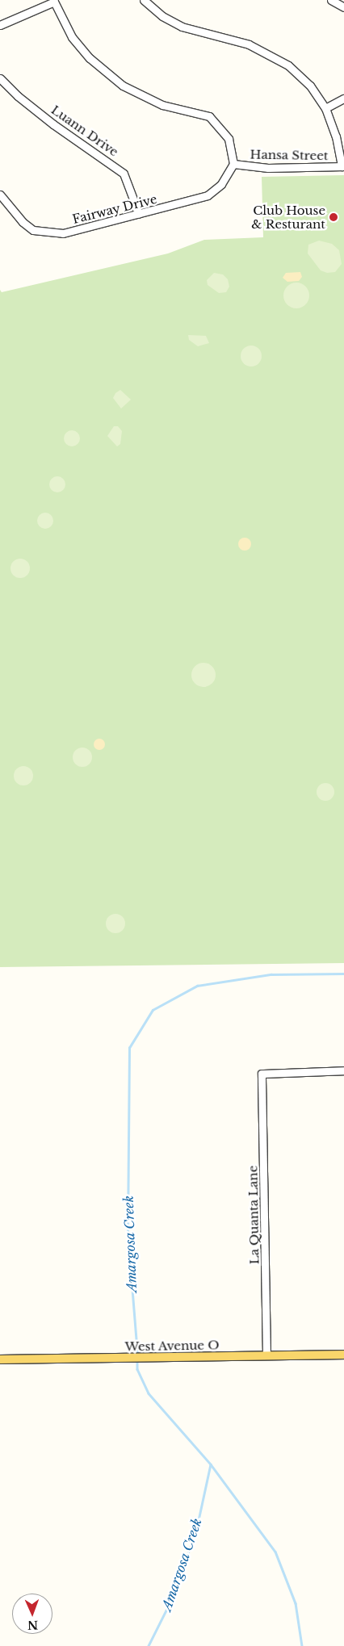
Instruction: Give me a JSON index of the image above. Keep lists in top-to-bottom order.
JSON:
{
  "streets": {
    "main road": ["West Avenue O"],
    "street": [
      "Luann Drive",
      "Hansa Street",
      "Fairway Drive",
      "La Quanta Lane"
    ]
  },
  "crossings": [
    ["Luann Drive", "Fairway Drive"],
    ["Hansa Street", "Fairway Drive"],
    ["La Quanta Lane", "West Avenue O"]
  ],
  "water": ["Amargosa Creek"],
  "places": ["Club House & Resturant"],
  "north": "bottom"
}
